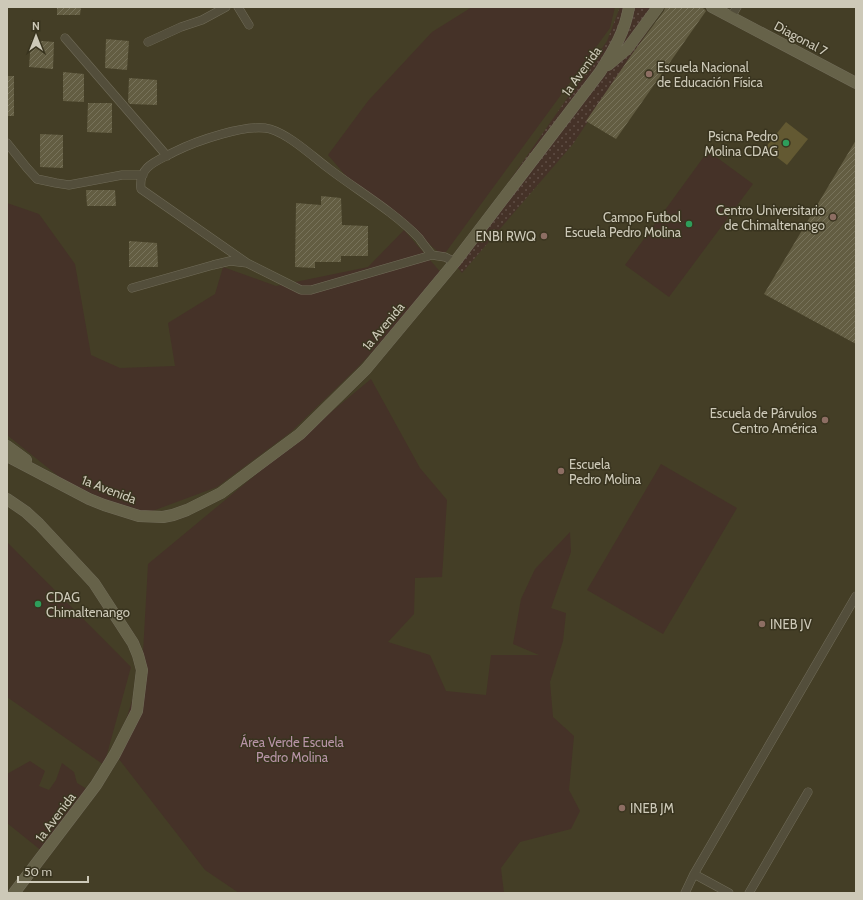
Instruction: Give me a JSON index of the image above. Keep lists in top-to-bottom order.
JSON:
{
  "streets": {
    "main road": ["Diagonal 7", "1a Avenida"]
  },
  "parks": ["Área Verde Escuela Pedro Molina"],
  "places": [
    "Escuela Nacional de Educación Física",
    "Psicna Pedro Molina CDAG",
    "Centro Universitario de Chimaltenango",
    "Campo Futbol Escuela Pedro Molina",
    "ENBI RWQ",
    "Escuela de Párvulos Centro América",
    "Escuela Pedro Molina",
    "CDAG Chimaltenango",
    "INEB JV",
    "INEB JM"
  ],
  "scale_bar": "50 m",
  "north": "top"
}
